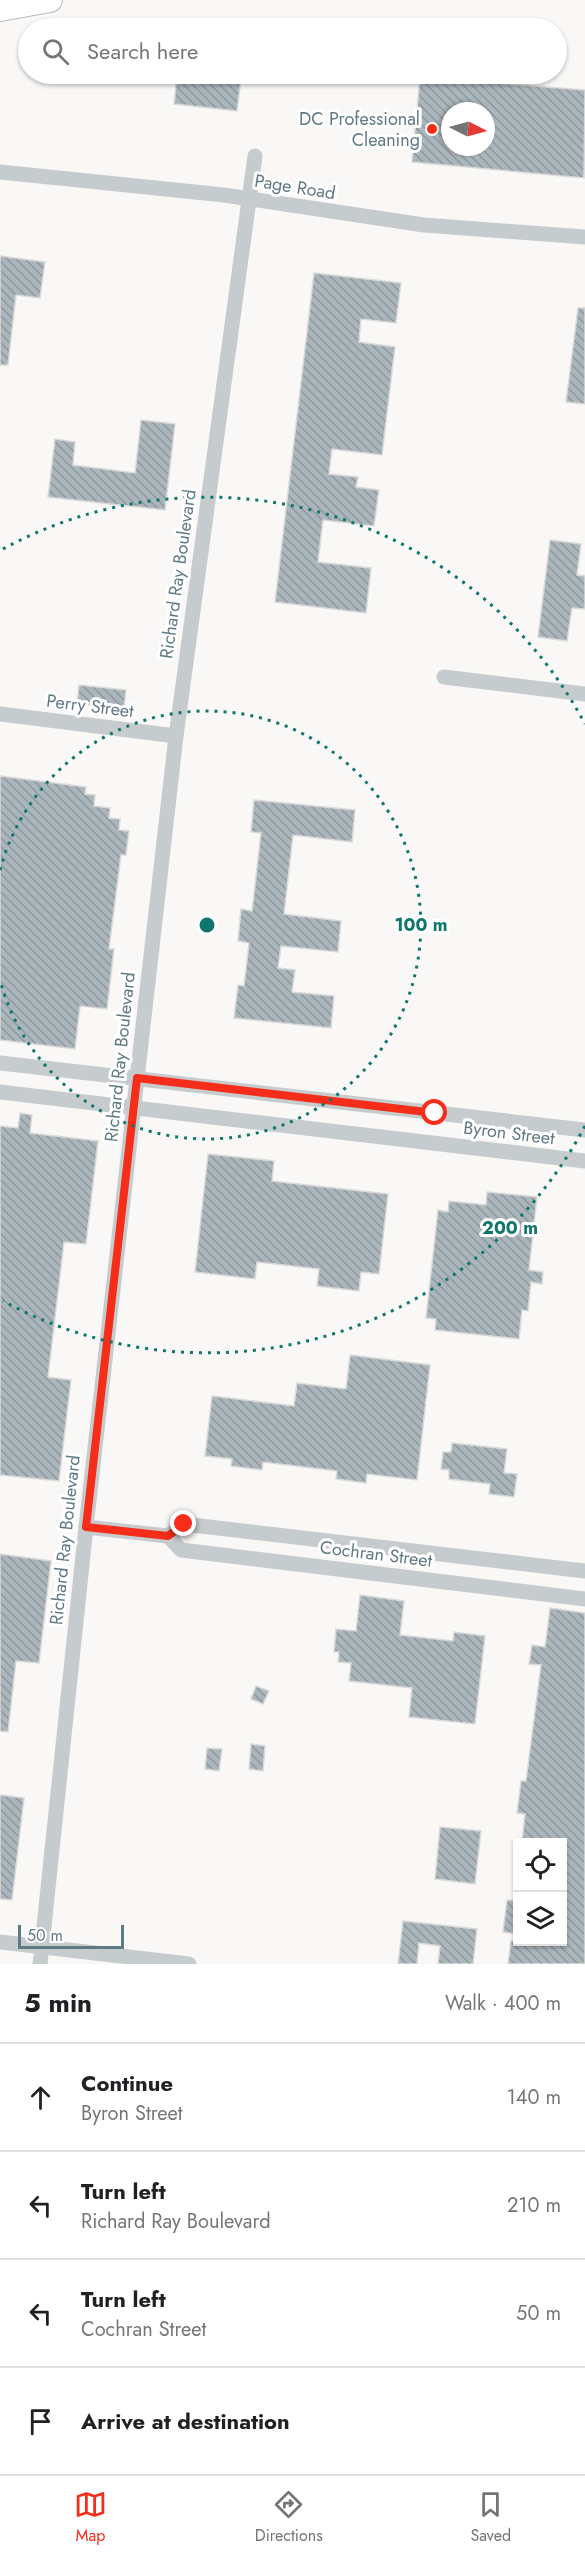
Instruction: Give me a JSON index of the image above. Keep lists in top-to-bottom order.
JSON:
{
  "streets": {
    "street": [
      "Page Road",
      "Richard Ray Boulevard",
      "Perry Street",
      "Byron Street",
      "Cochran Street"
    ]
  },
  "crossings": [
    ["Page Road", "Richard Ray Boulevard"],
    ["Richard Ray Boulevard", "Perry Street"],
    ["Richard Ray Boulevard", "Byron Street"],
    ["Richard Ray Boulevard", "Cochran Street"]
  ],
  "places": ["DC Professional Cleaning"],
  "scale_bar": "50 m",
  "north": "right",
  "page": {
    "search": "Search here",
    "scale": "50 m",
    "heading": ["5 min", "Walk · 400 m"],
    "list": [
      ["Continue", "Byron Street", "140 m"],
      ["Turn left", "Richard Ray Boulevard", "210 m"],
      ["Turn left", "Cochran Street", "50 m"],
      "Arrive at destination"
    ],
    "nav": ["Map", "Directions", "Saved"]
  },
  "rings": ["100 m", "200 m"]
}
